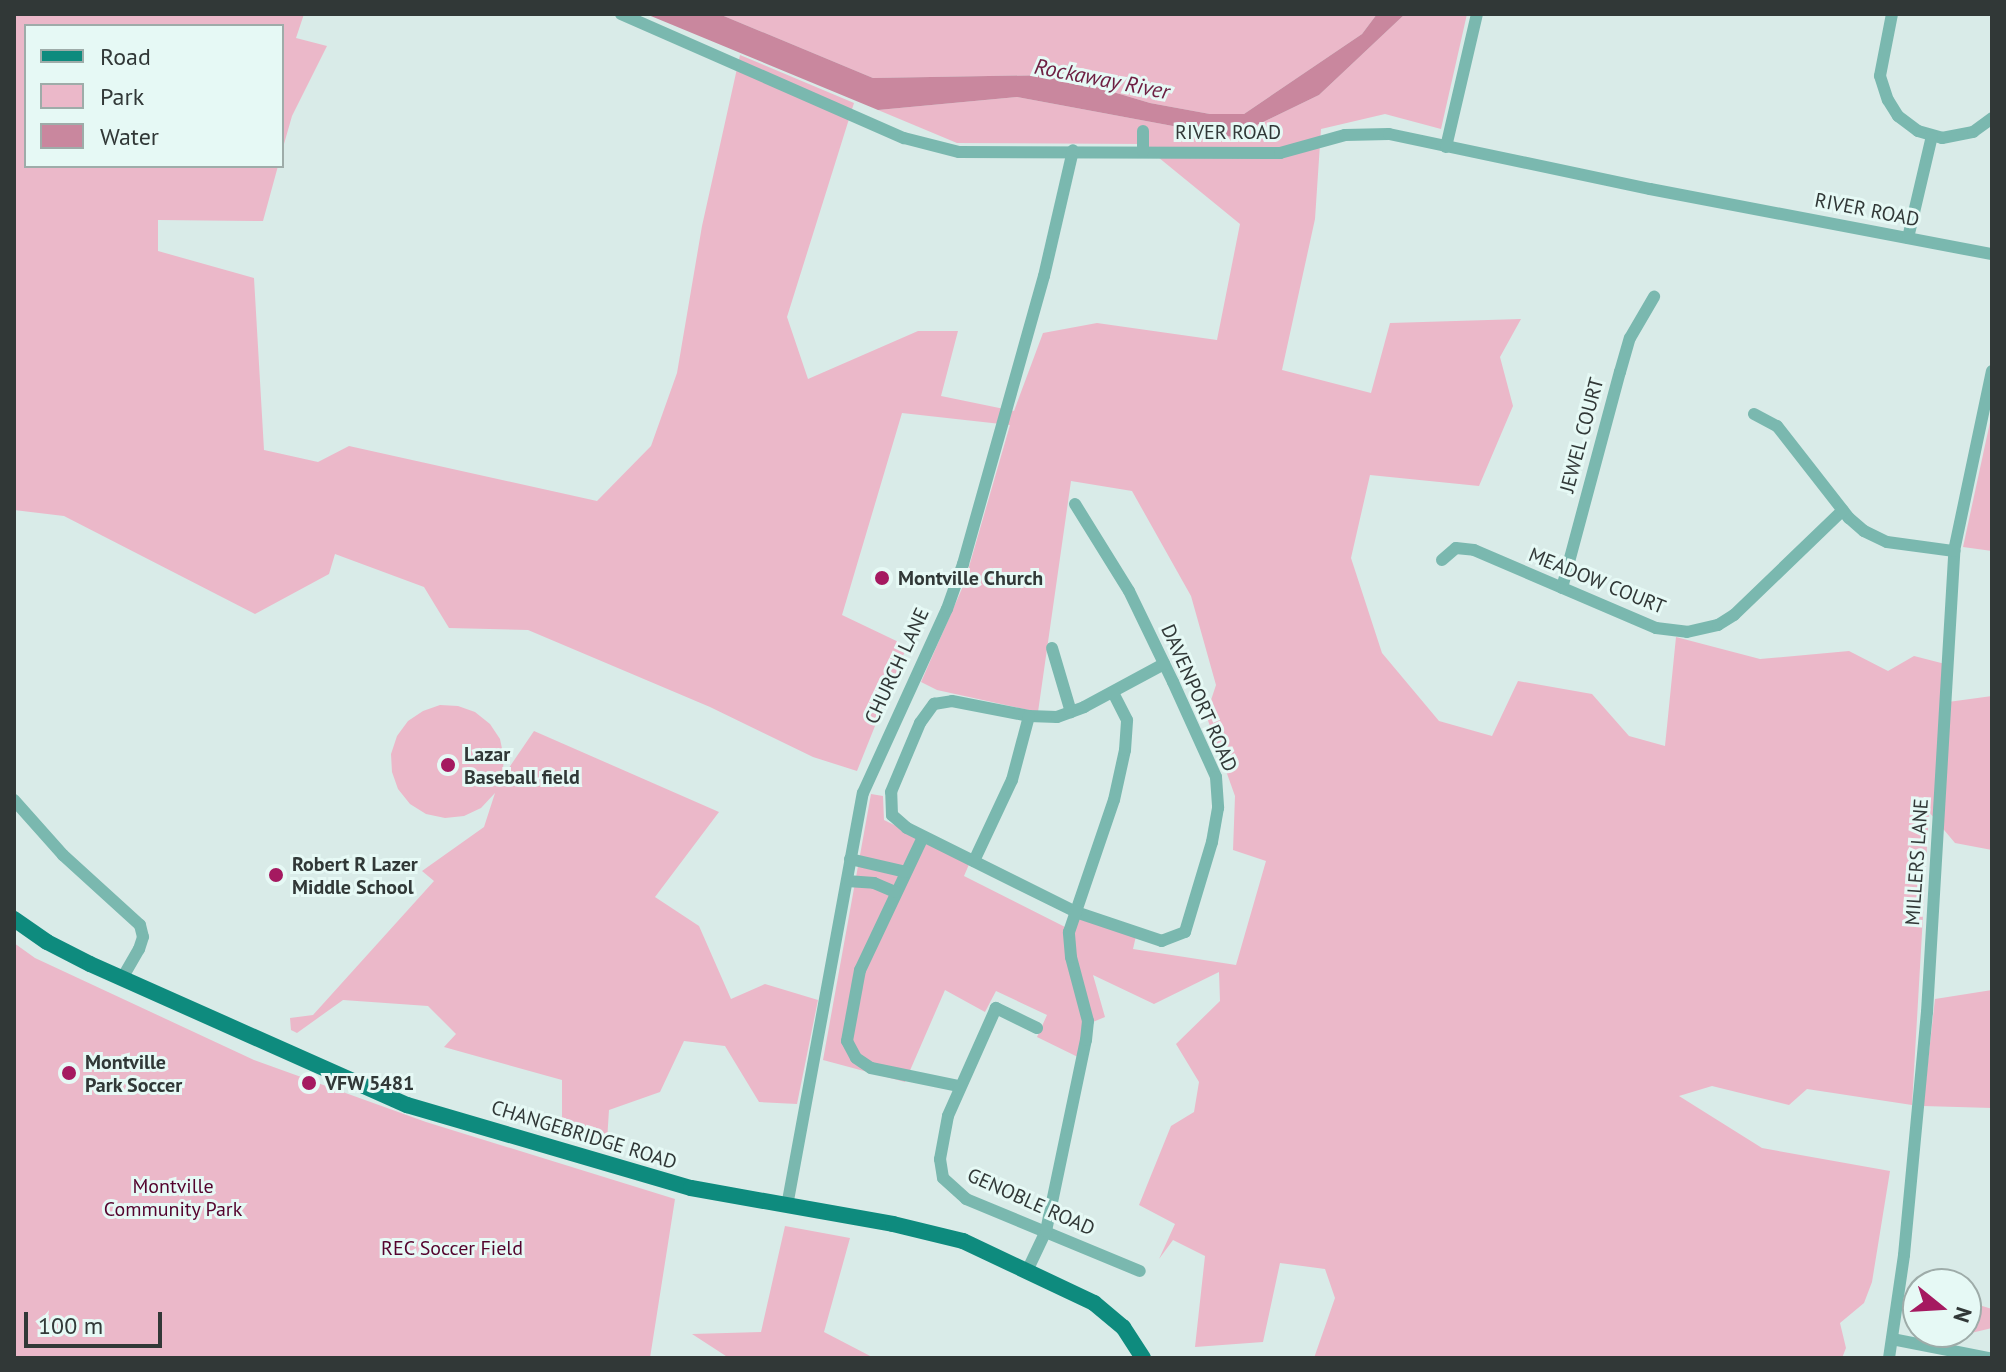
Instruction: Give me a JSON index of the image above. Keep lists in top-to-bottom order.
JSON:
{
  "streets": {
    "main road": ["CHANGEBRIDGE ROAD"],
    "street": [
      "RIVER ROAD",
      "JEWEL COURT",
      "MEADOW COURT",
      "CHURCH LANE",
      "DAVENPORT ROAD",
      "MILLERS LANE",
      "GENOBLE ROAD"
    ]
  },
  "crossings": [
    ["RIVER ROAD", "CHURCH LANE"],
    ["JEWEL COURT", "MEADOW COURT"],
    ["CHURCH LANE", "CHANGEBRIDGE ROAD"]
  ],
  "water": ["Rockaway River"],
  "parks": ["Montville Community Park", "REC Soccer Field"],
  "places": [
    "Montville Church",
    "Lazar Baseball field",
    "Robert R Lazer Middle School",
    "Montville Park Soccer",
    "VFW 5481"
  ],
  "legend": ["Road", "Park", "Water"],
  "scale_bar": "100 m",
  "north": "right"
}
